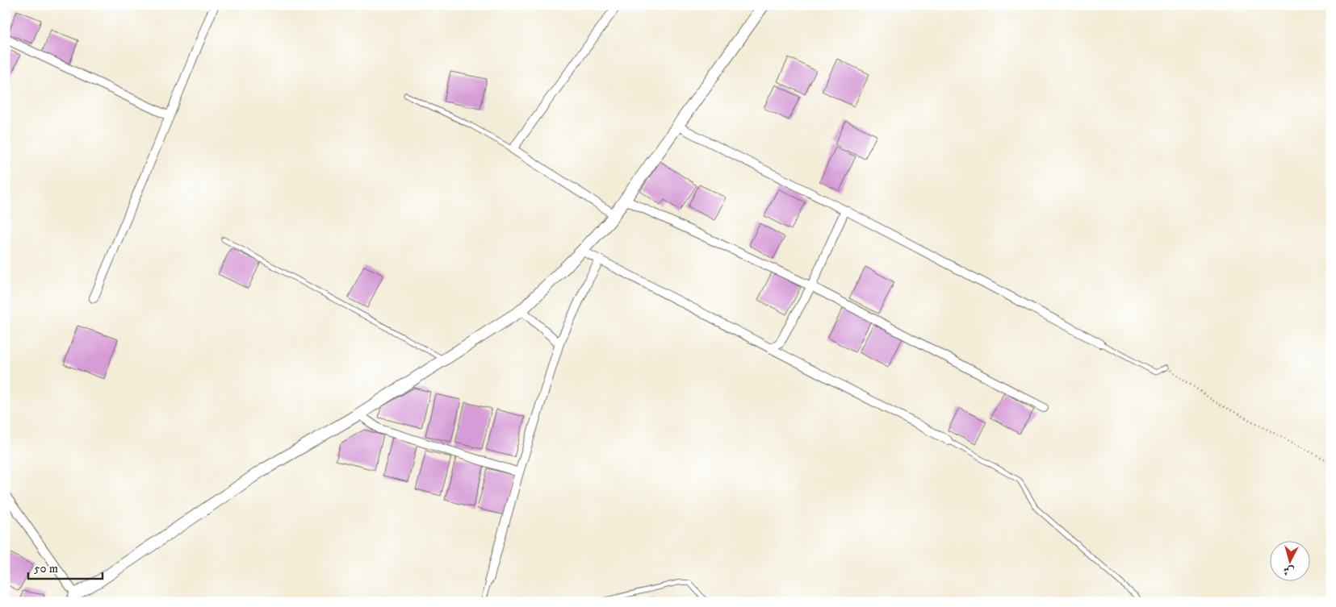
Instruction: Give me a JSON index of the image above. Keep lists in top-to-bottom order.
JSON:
{
  "scale_bar": "50 m",
  "north": "bottom"
}
